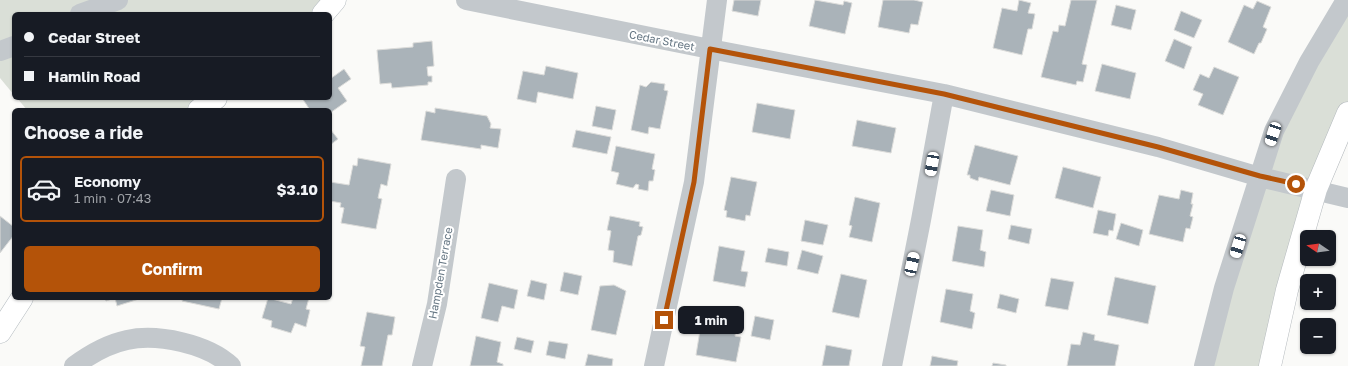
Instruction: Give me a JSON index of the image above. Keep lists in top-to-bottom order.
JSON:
{
  "streets": {
    "street": ["Cedar Street", "Hampden Terrace"]
  },
  "north": "left",
  "page": {
    "banner": ["Cedar Street", "Hamlin Road"],
    "heading": "Choose a ride",
    "list": [
      {
        "name": "Economy",
        "note": "1 min · 07:43",
        "value": "$3.10"
      }
    ],
    "map_buttons": ["+", "−"],
    "buttons": "Confirm",
    "bubble": "1 min"
  }
}
